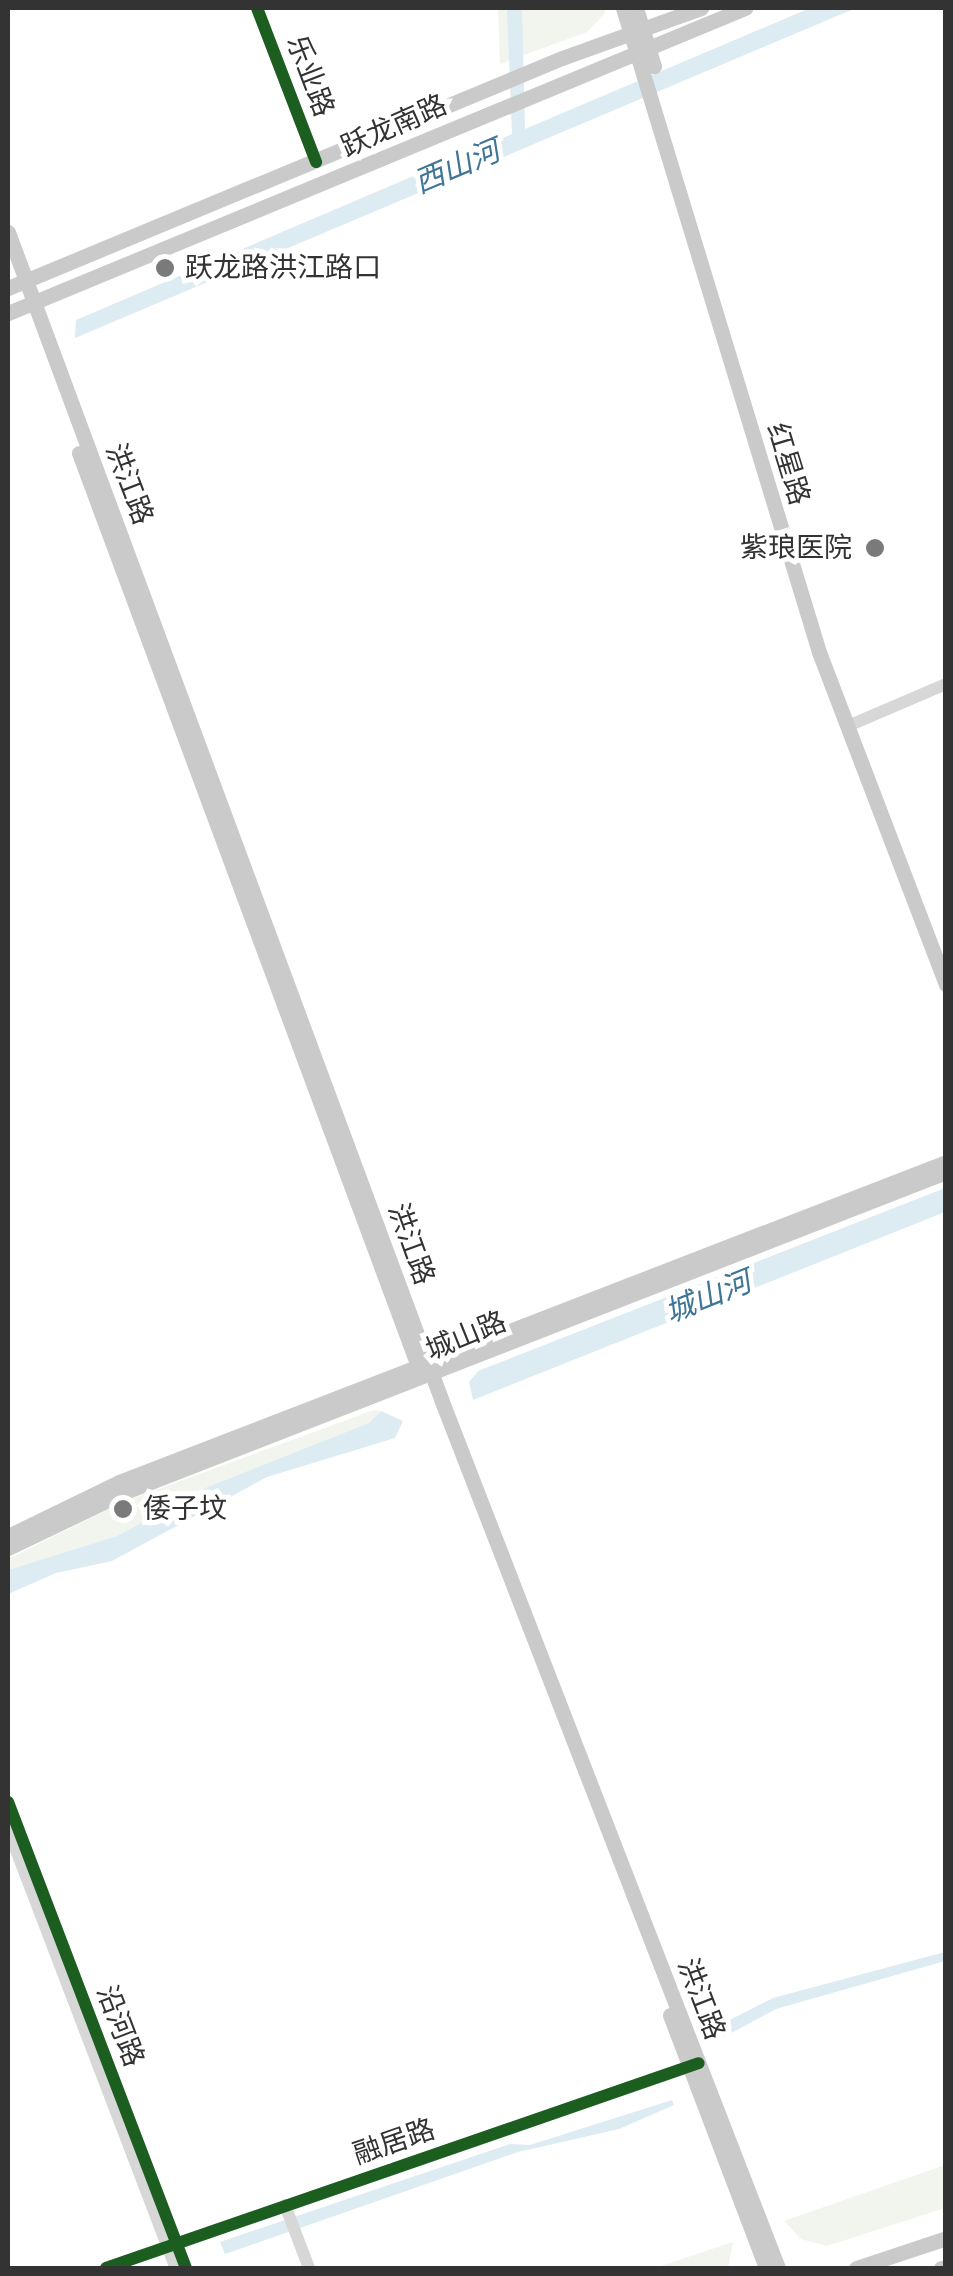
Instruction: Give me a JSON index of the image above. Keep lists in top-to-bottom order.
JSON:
{
  "streets": {
    "main road": [
      "跃龙南路",
      "红星路",
      "洪江路",
      "城山路"
    ],
    "street": ["乐业路", "沿河路", "融居路"]
  },
  "crossings": [
    ["乐业路", "跃龙南路"],
    ["跃龙南路", "红星路"],
    ["跃龙南路", "洪江路"],
    ["洪江路", "城山路"],
    ["洪江路", "融居路"],
    ["沿河路", "融居路"]
  ],
  "water": ["西山河", "城山河"],
  "places": ["跃龙路洪江路口", "紫琅医院", "倭子坟"]
}
